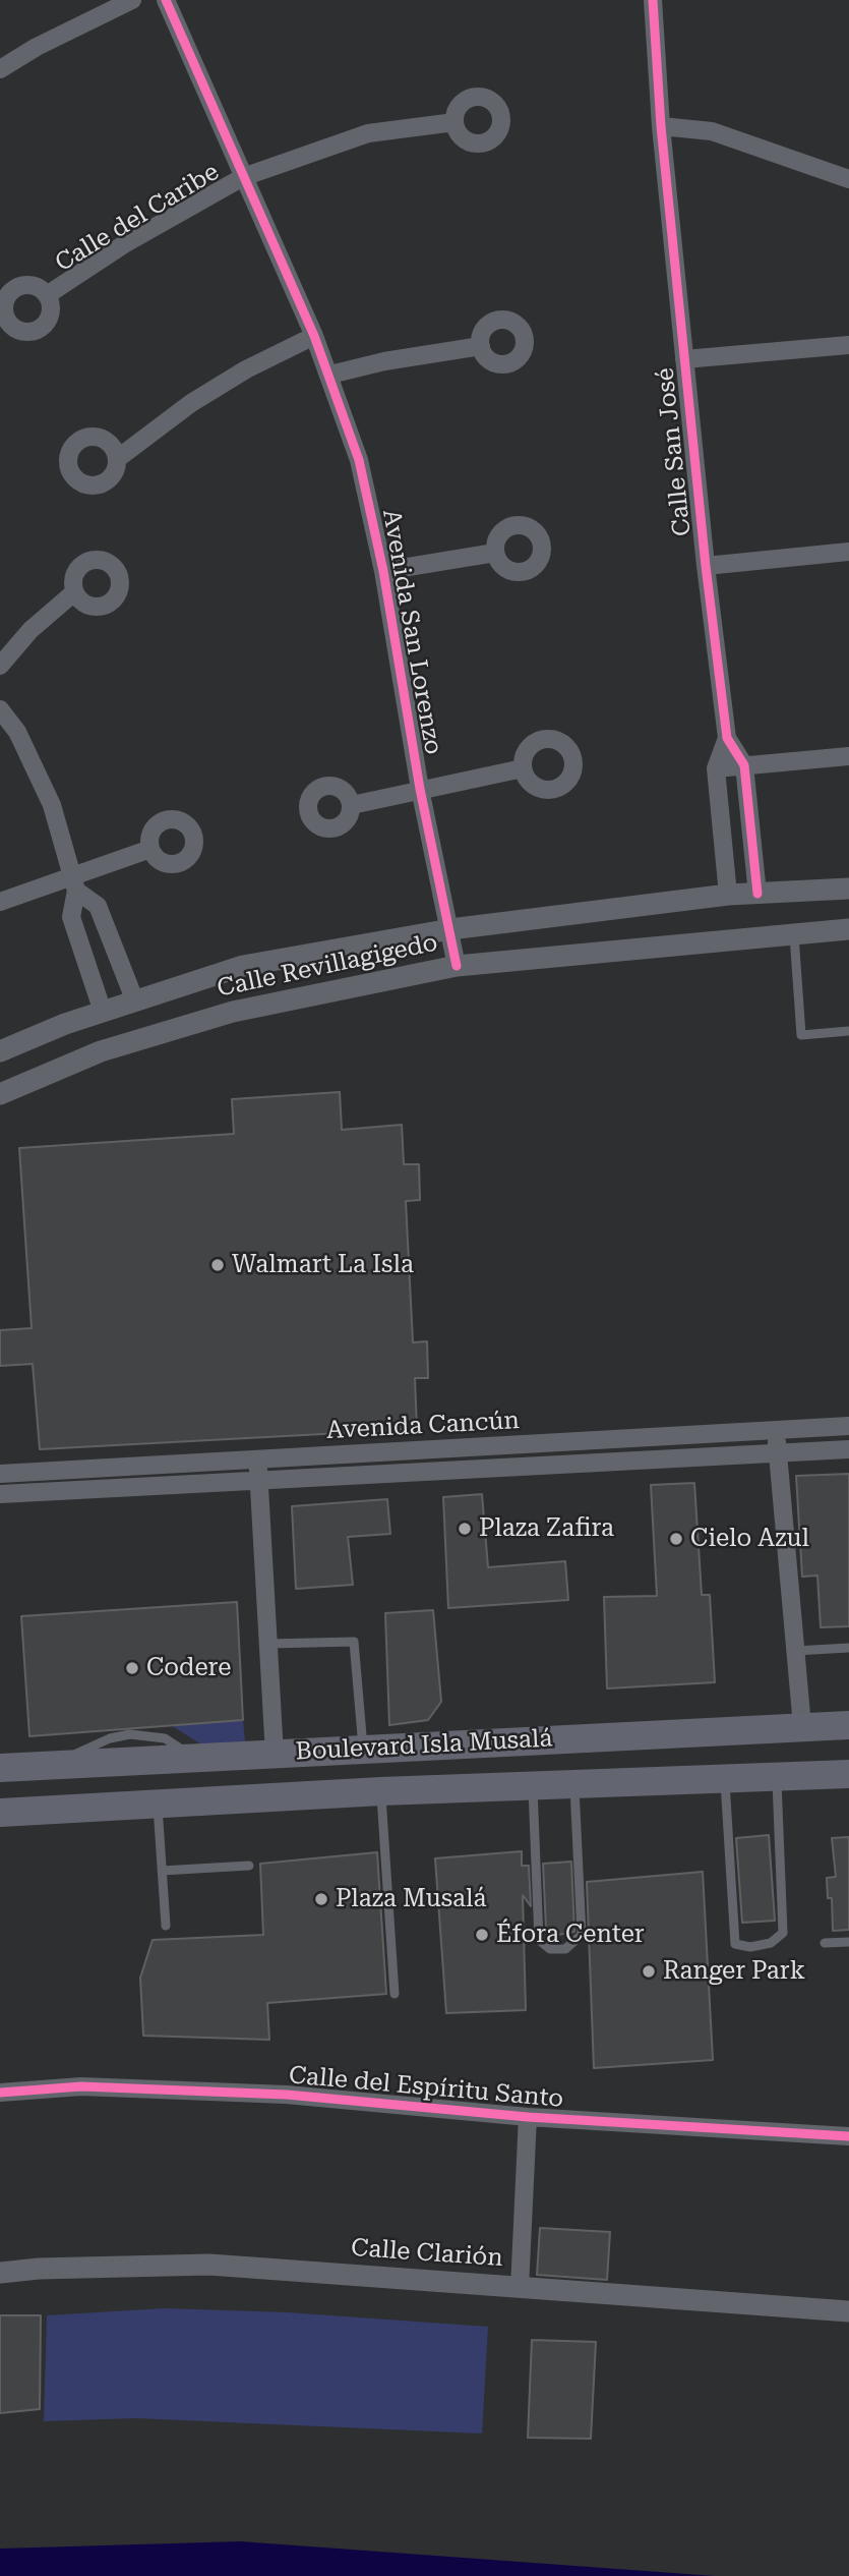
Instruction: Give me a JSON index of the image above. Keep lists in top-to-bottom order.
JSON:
{
  "streets": {
    "main road": ["Boulevard Isla Musalá"],
    "street": [
      "Calle del Caribe",
      "Calle San José",
      "Avenida San Lorenzo",
      "Calle Revillagigedo",
      "Avenida Cancún",
      "Calle del Espíritu Santo",
      "Calle Clarión"
    ]
  },
  "crossings": [
    ["Calle del Caribe", "Avenida San Lorenzo"],
    ["Calle San José", "Calle Revillagigedo"],
    ["Avenida San Lorenzo", "Calle Revillagigedo"]
  ],
  "places": [
    "Walmart La Isla",
    "Plaza Zafira",
    "Cielo Azul",
    "Codere",
    "Plaza Musalá",
    "Éfora Center",
    "Ranger Park"
  ]
}
